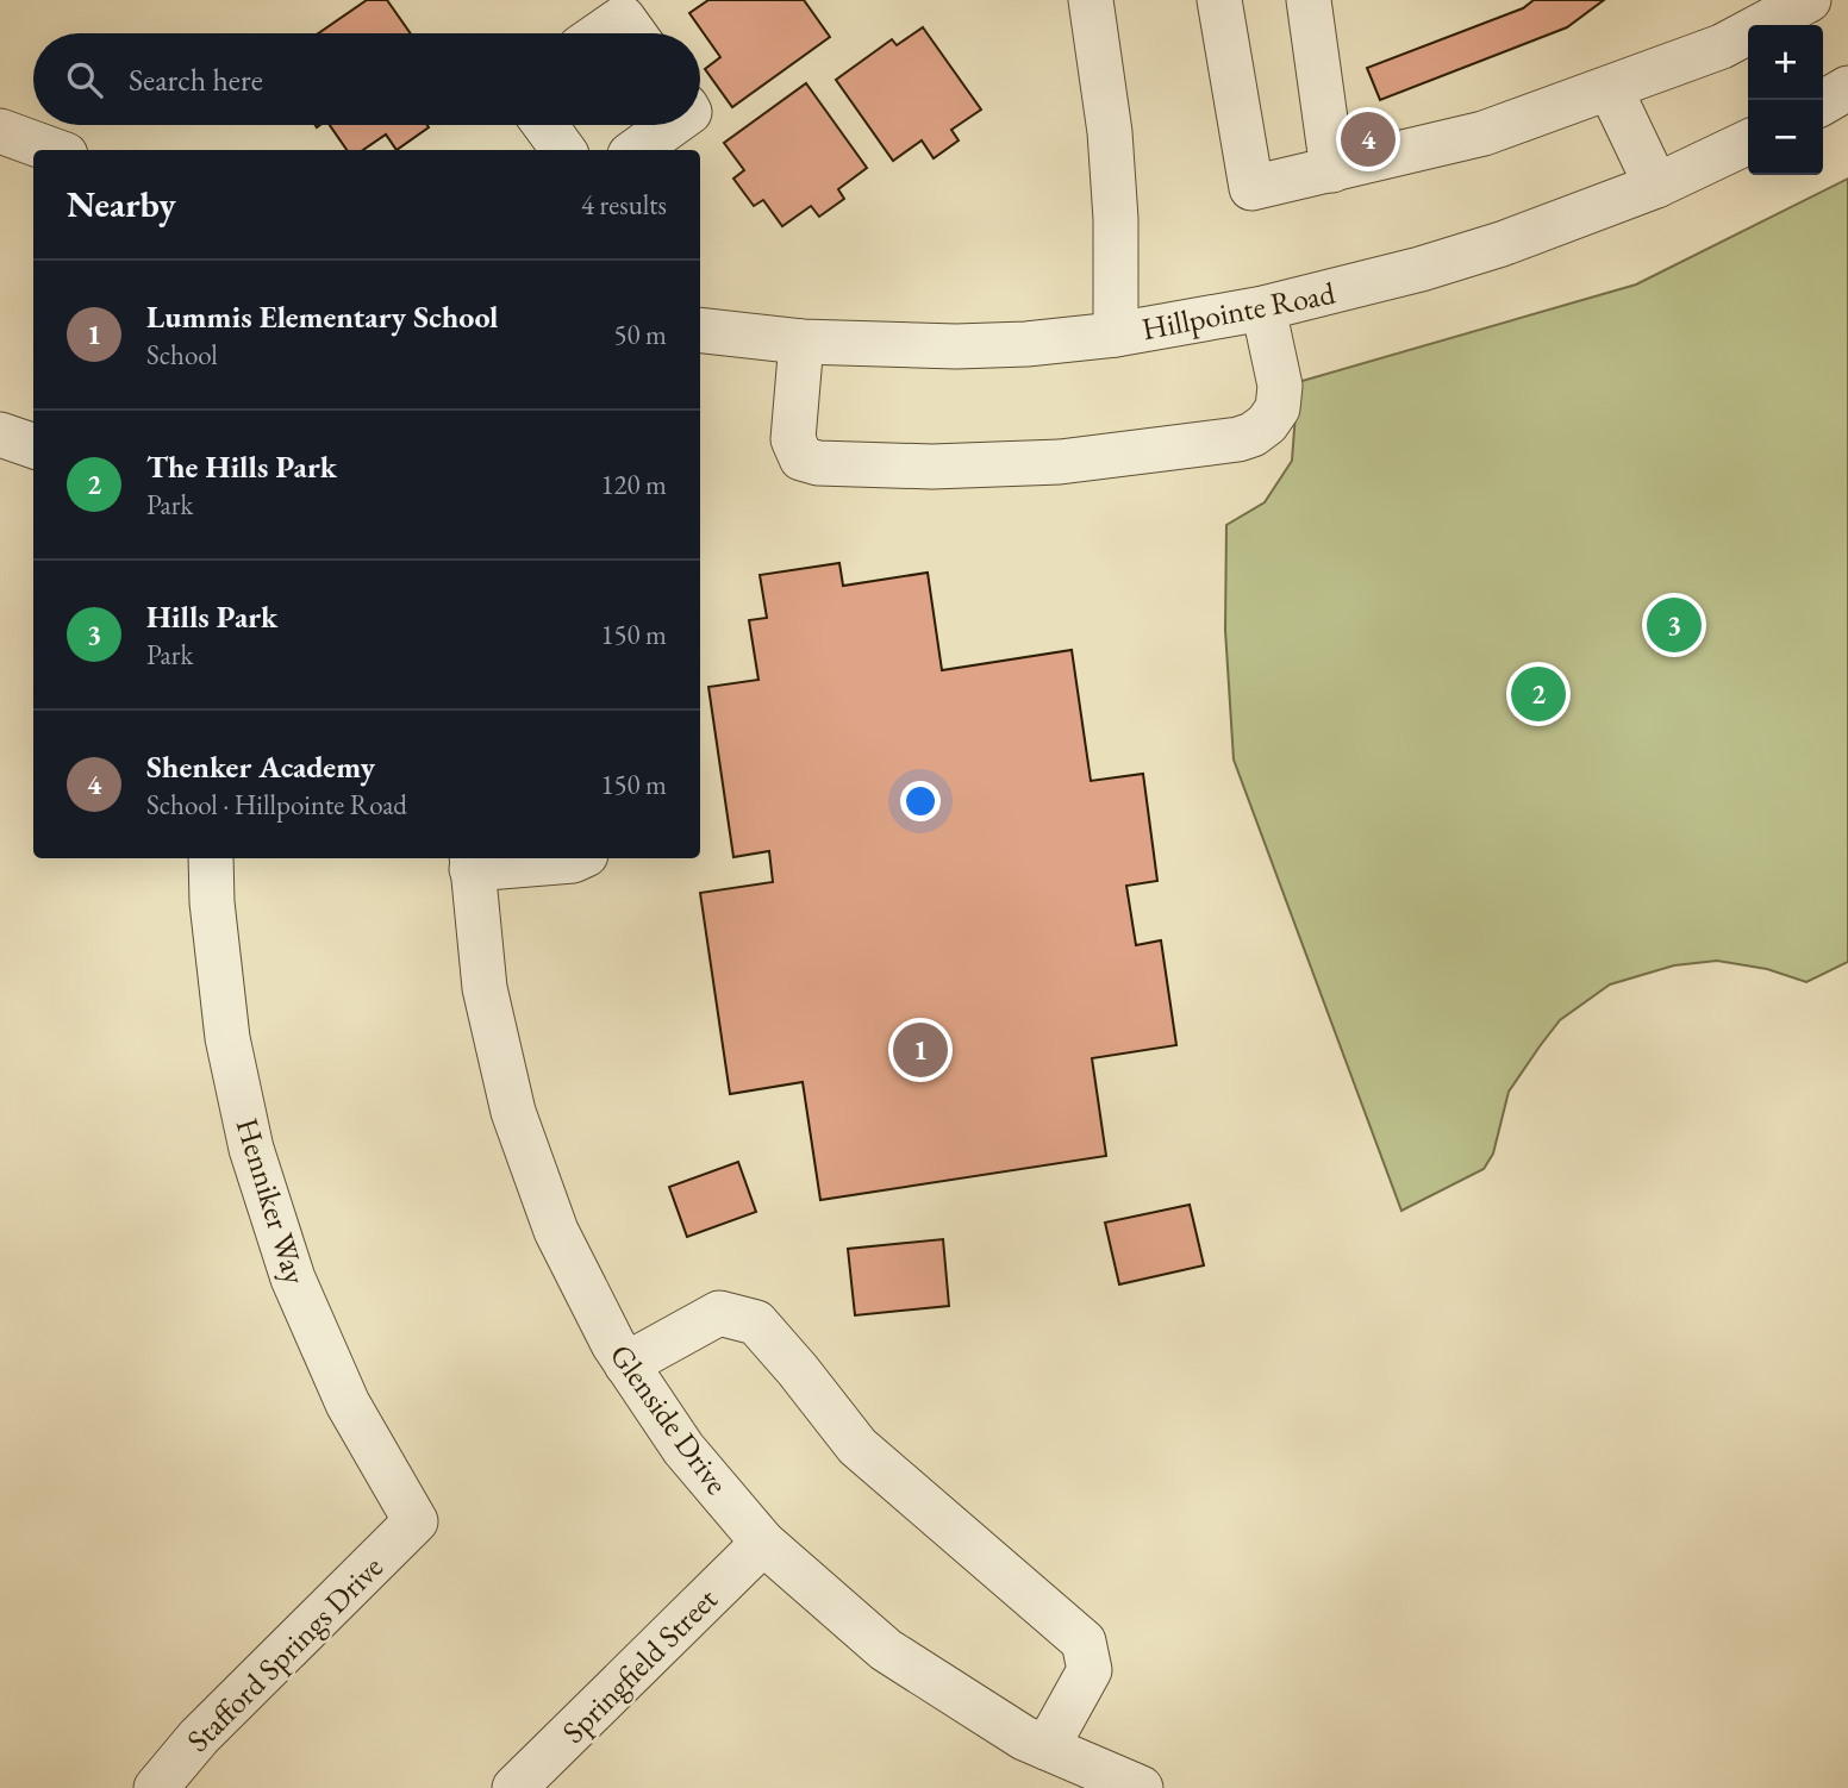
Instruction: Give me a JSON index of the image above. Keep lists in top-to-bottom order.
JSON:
{
  "streets": {
    "street": [
      "Hillpointe Road",
      "Henniker Way",
      "Glenside Drive",
      "Stafford Springs Drive",
      "Springfield Street"
    ]
  },
  "crossings": [
    ["Henniker Way", "Stafford Springs Drive"],
    ["Glenside Drive", "Springfield Street"]
  ],
  "page": {
    "map_buttons": ["+", "−"],
    "search": "Search here",
    "pins": [
      "4",
      "3",
      "2",
      "1"
    ],
    "heading": ["Nearby", "4 results"],
    "list": [
      {
        "mark": "1",
        "name": "Lummis Elementary School",
        "note": "School",
        "value": "50 m"
      },
      {
        "mark": "2",
        "name": "The Hills Park",
        "note": "Park",
        "value": "120 m"
      },
      {
        "mark": "3",
        "name": "Hills Park",
        "note": "Park",
        "value": "150 m"
      },
      {
        "mark": "4",
        "name": "Shenker Academy",
        "note": "School · Hillpointe Road",
        "value": "150 m"
      }
    ]
  }
}
